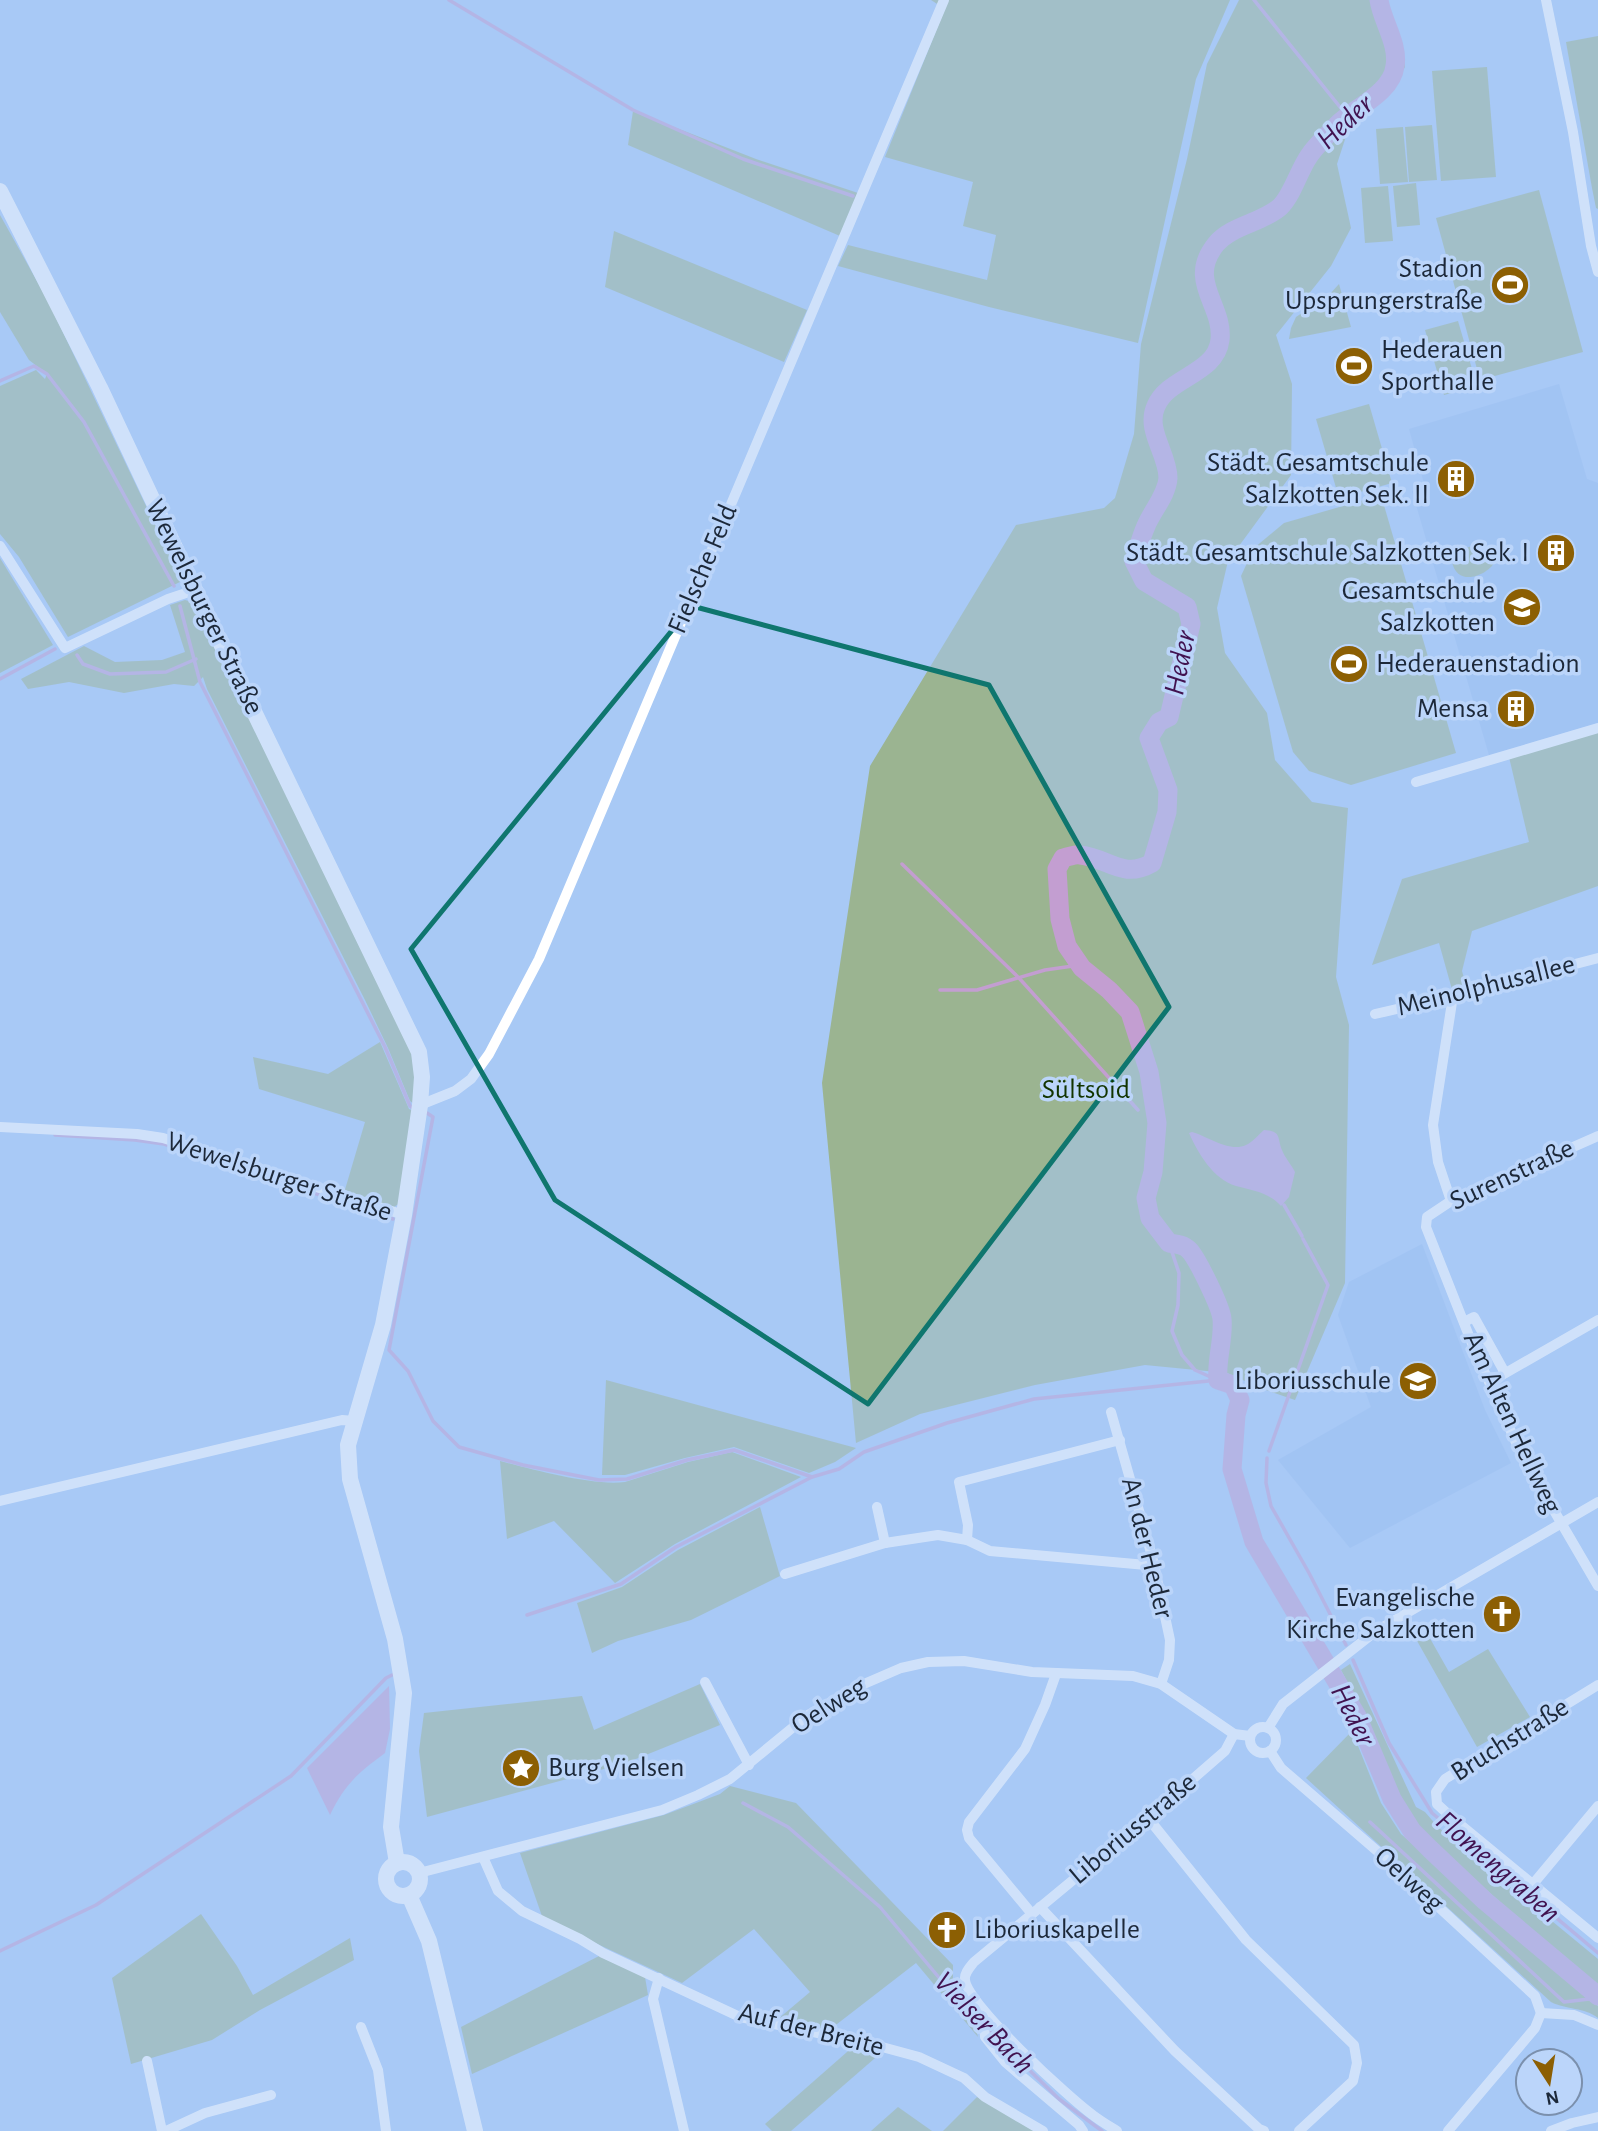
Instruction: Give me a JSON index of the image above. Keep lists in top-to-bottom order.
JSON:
{
  "streets": {
    "main road": ["Wewelsburger Straße"],
    "street": [
      "Fielsche Feld",
      "Meinolphusallee",
      "Surenstraße",
      "Am Alten Hellweg",
      "An der Heder",
      "Oelweg",
      "Bruchstraße",
      "Liboriusstraße",
      "Auf der Breite"
    ]
  },
  "crossings": [
    ["Fielsche Feld", "Wewelsburger Straße"],
    ["Wewelsburger Straße", "Oelweg"],
    ["Surenstraße", "Am Alten Hellweg"],
    ["An der Heder", "Oelweg"],
    ["Oelweg", "Liboriusstraße"],
    ["Oelweg", "Auf der Breite"]
  ],
  "water": ["Heder", "Flomengraben", "Vielser Bach"],
  "parks": ["Sültsoid"],
  "places": {
    "sports": ["Stadion Upsprungerstraße", "Hederauen Sporthalle", "Hederauenstadion"],
    "building": ["Städt. Gesamtschule Salzkotten Sek. II", "Städt. Gesamtschule Salzkotten Sek. I", "Mensa"],
    "school or university": ["Gesamtschule Salzkotten", "Liboriusschule"],
    "church": ["Evangelische Kirche Salzkotten", "Liboriuskapelle"],
    "place": ["Burg Vielsen"]
  },
  "north": "bottom"
}
